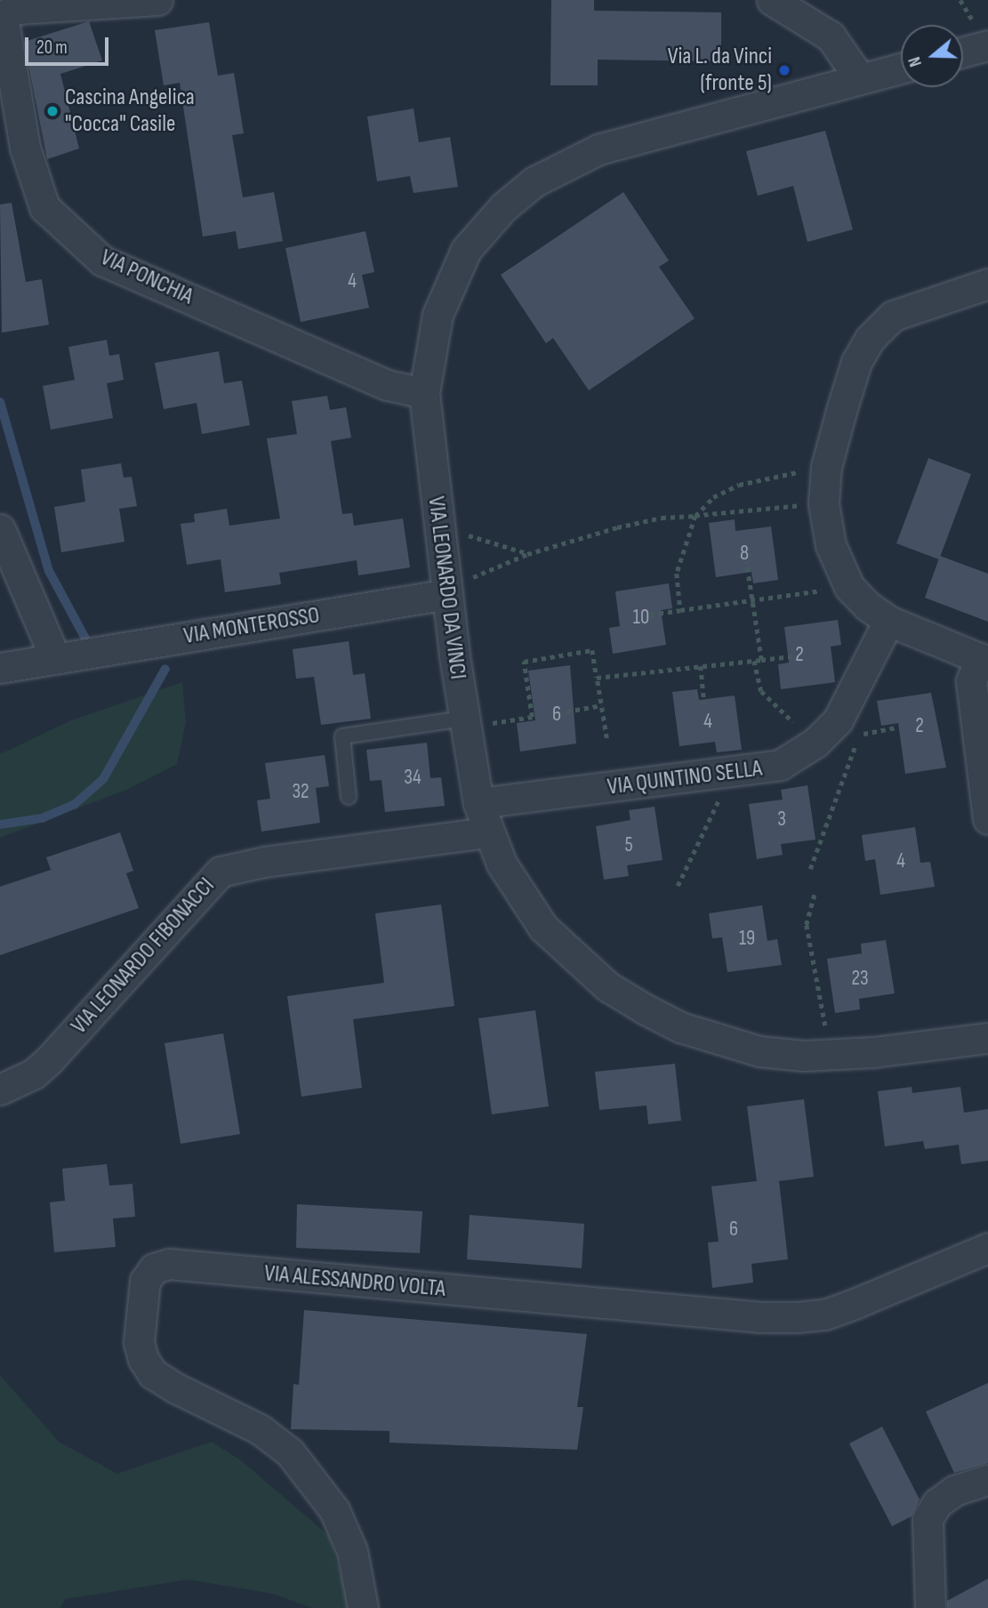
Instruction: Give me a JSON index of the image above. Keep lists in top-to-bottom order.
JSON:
{
  "streets": {
    "street": [
      "VIA PONCHIA",
      "VIA LEONARDO DA VINCI",
      "VIA MONTEROSSO",
      "VIA QUINTINO SELLA",
      "VIA LEONARDO FIBONACCI",
      "VIA ALESSANDRO VOLTA"
    ]
  },
  "crossings": [
    ["VIA PONCHIA", "VIA LEONARDO DA VINCI"],
    ["VIA LEONARDO DA VINCI", "VIA MONTEROSSO"],
    ["VIA LEONARDO DA VINCI", "VIA QUINTINO SELLA"],
    ["VIA LEONARDO DA VINCI", "VIA LEONARDO FIBONACCI"]
  ],
  "places": ["Via L. da Vinci (fronte 5)", "Cascina Angelica \"Cocca\" Casile"],
  "house_numbers": [
    "4",
    "8",
    "10",
    "2",
    "6",
    "4",
    "2",
    "34",
    "32",
    "3",
    "5",
    "4",
    "19",
    "23",
    "6"
  ],
  "scale_bar": "20 m",
  "north": "left"
}
